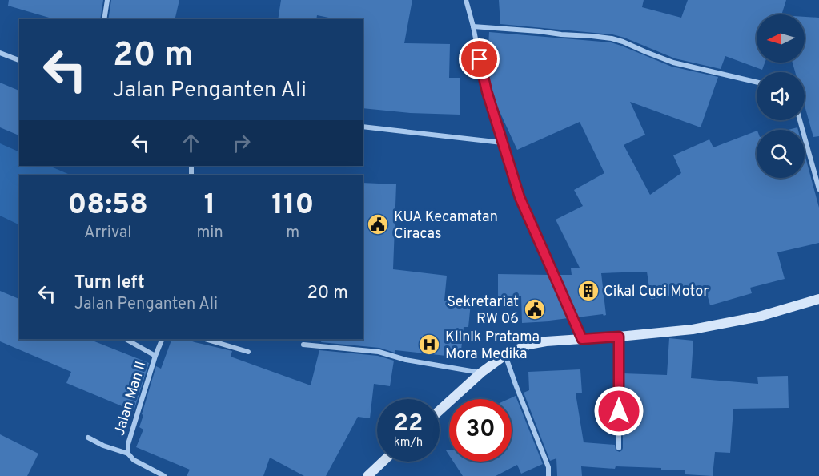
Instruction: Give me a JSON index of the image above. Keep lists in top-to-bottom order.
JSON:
{
  "streets": {
    "street": ["Jalan Man II"]
  },
  "places": {
    "public building": ["KUA Kecamatan Ciracas", "Sekretariat RW 06"],
    "building": ["Cikal Cuci Motor"],
    "hospital": ["Klinik Pratama Mora Medika"]
  },
  "north": "left",
  "page": {
    "turn": ["20 m", "Jalan Penganten Ali"],
    "eta": [
      "08:58",
      "Arrival",
      "1",
      "min",
      "110",
      "m"
    ],
    "list": [
      {
        "name": "Turn left",
        "note": "Jalan Penganten Ali",
        "value": "20 m"
      }
    ],
    "speed": "22 km/h",
    "limit": "30"
  }
}
